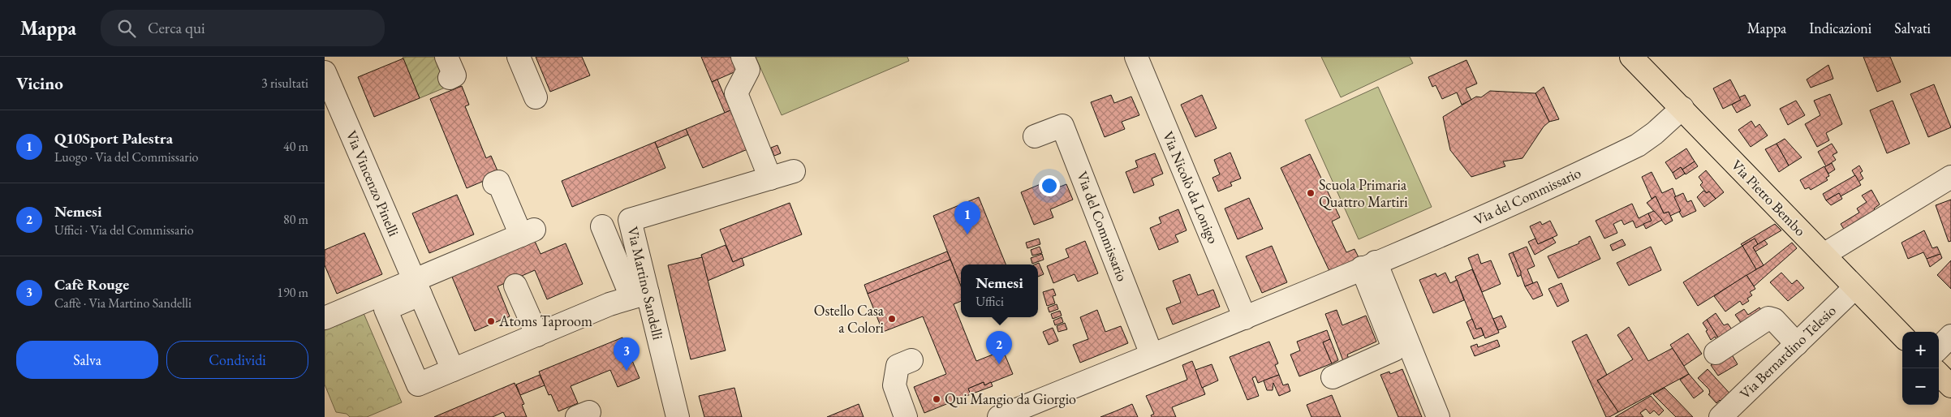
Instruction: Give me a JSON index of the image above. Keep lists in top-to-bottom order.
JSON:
{
  "streets": {
    "main road": ["Via Pietro Bembo"],
    "street": [
      "Via Vincenzo Pinelli",
      "Via Nicolò da Lonigo",
      "Via del Commissario",
      "Via Martino Sandelli",
      "Via Bernardino Telesio"
    ]
  },
  "crossings": [
    ["Via Nicolò da Lonigo", "Via del Commissario"],
    ["Via del Commissario", "Via Pietro Bembo"],
    ["Via Pietro Bembo", "Via Bernardino Telesio"]
  ],
  "places": [
    "Scuola Primaria Quattro Martiri",
    "Ostello Casa a Colori",
    "Atoms Taproom",
    "Qui Mangio da Giorgio"
  ],
  "page": {
    "header": "Mappa",
    "search": "Cerca qui",
    "nav": ["Mappa", "Indicazioni", "Salvati"],
    "heading": ["Vicino", "3 risultati"],
    "list": [
      {
        "mark": "1",
        "name": "Q10Sport Palestra",
        "note": "Luogo · Via del Commissario",
        "value": "40 m"
      },
      {
        "mark": "2",
        "name": "Nemesi",
        "note": "Uffici · Via del Commissario",
        "value": "80 m"
      },
      {
        "mark": "3",
        "name": "Cafè Rouge",
        "note": "Caffè · Via Martino Sandelli",
        "value": "190 m"
      }
    ],
    "pins": ["1", "2", "3"],
    "popup": ["Nemesi", "Uffici"],
    "buttons": ["Salva", "Condividi"],
    "map_buttons": ["+", "−"]
  }
}
